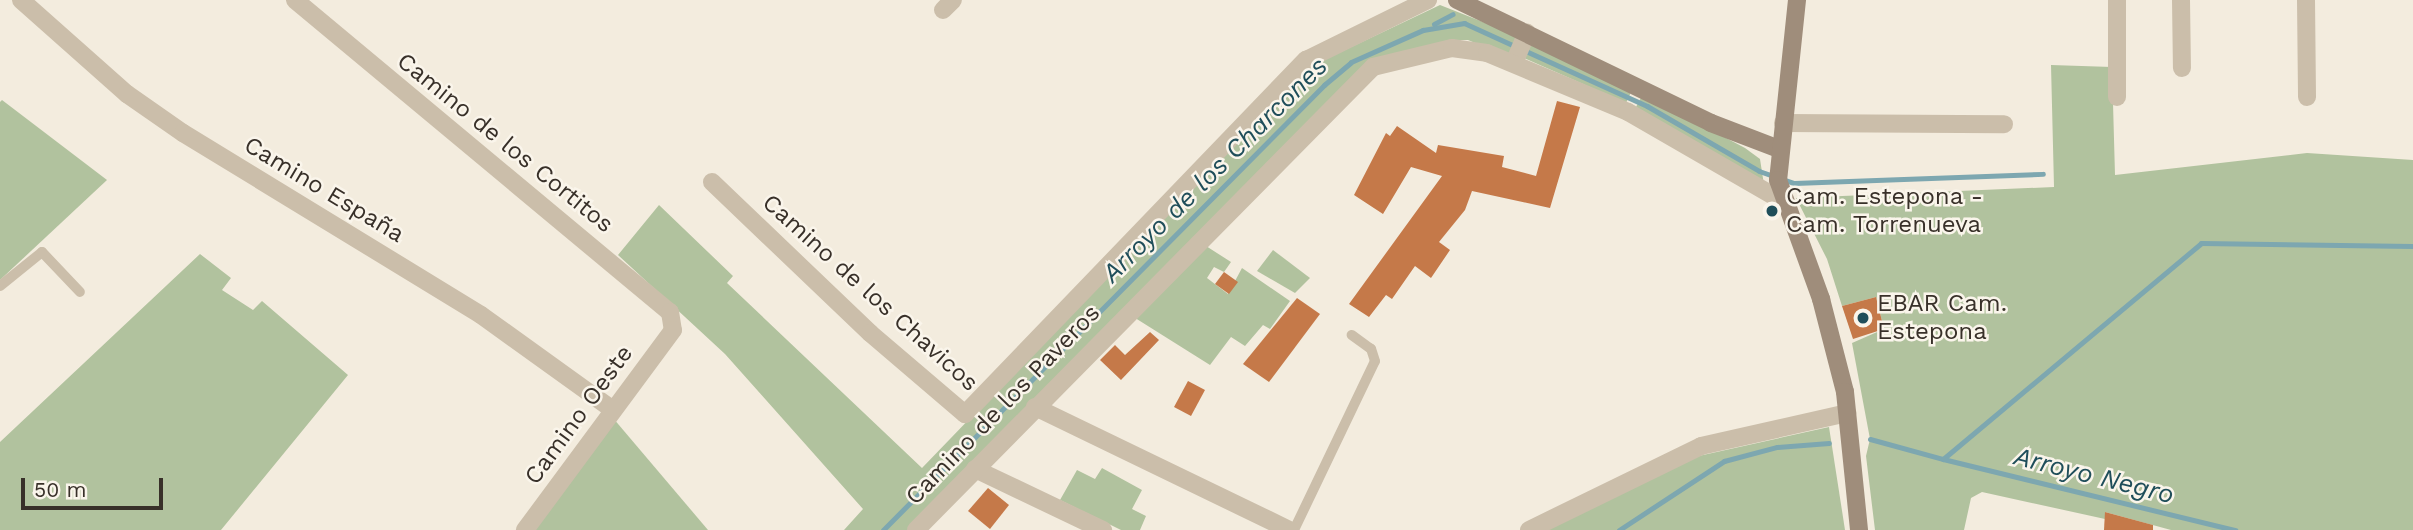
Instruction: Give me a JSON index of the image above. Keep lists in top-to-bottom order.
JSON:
{
  "streets": {
    "street": [
      "Camino de los Cortitos",
      "Camino España",
      "Camino de los Chavicos",
      "Camino de los Paveros",
      "Camino Oeste"
    ]
  },
  "crossings": [
    ["Camino de los Cortitos", "Camino Oeste"],
    ["Camino España", "Camino Oeste"]
  ],
  "water": ["Arroyo de los Charcones", "Arroyo Negro"],
  "places": ["Cam. Estepona - Cam. Torrenueva", "EBAR Cam. Estepona"],
  "scale_bar": "50 m"
}
